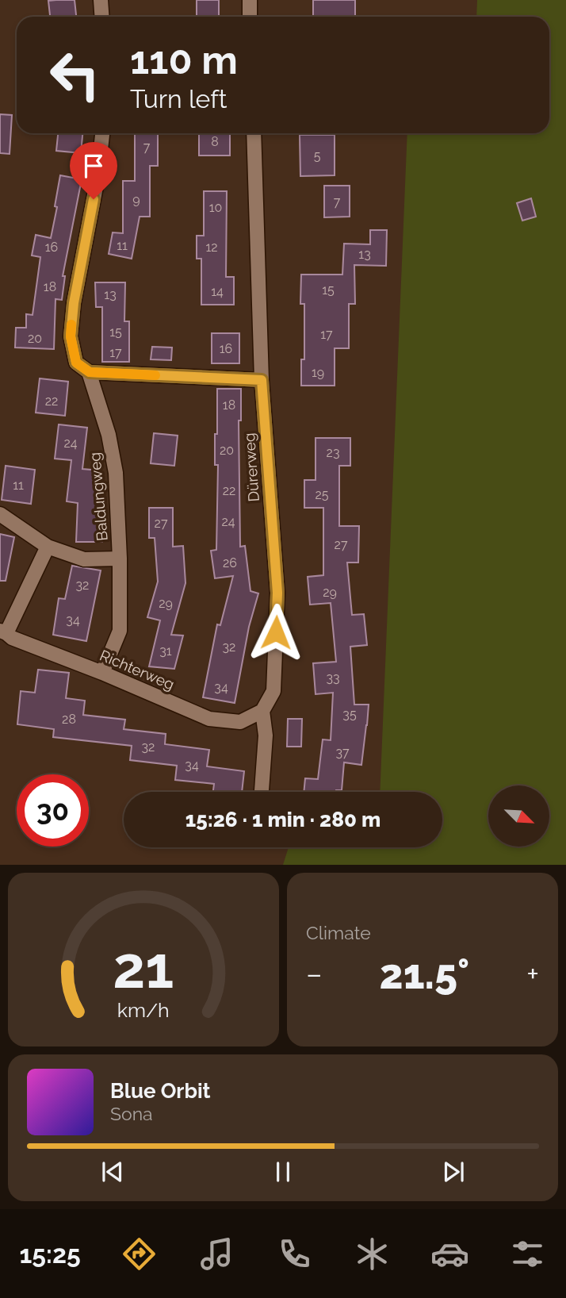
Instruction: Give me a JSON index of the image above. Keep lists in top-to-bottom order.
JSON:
{
  "streets": {
    "street": ["Dürerweg", "Baldungweg", "Richterweg"]
  },
  "crossings": [
    ["Dürerweg", "Richterweg"],
    ["Baldungweg", "Richterweg"]
  ],
  "house_numbers": [
    "8",
    "7",
    "5",
    "9",
    "7",
    "10",
    "11",
    "16",
    "12",
    "13",
    "18",
    "15",
    "14",
    "13",
    "15",
    "17",
    "20",
    "16",
    "17",
    "19",
    "22",
    "18",
    "24",
    "20",
    "23",
    "11",
    "22",
    "25",
    "24",
    "27",
    "27",
    "26",
    "32",
    "29",
    "29",
    "34",
    "32",
    "31",
    "33",
    "34",
    "35",
    "28",
    "32",
    "37",
    "34"
  ],
  "north": "bottom right",
  "page": {
    "turn": ["110 m", "Turn left"],
    "limit": "30",
    "trip": "15:26 · 1 min · 280 m",
    "tile": "Climate",
    "heat": ["−", "21.5°", "+"],
    "song": ["Blue Orbit", "Sona"],
    "tabs": "15:25",
    "gauge": ["21", "km/h"]
  }
}
